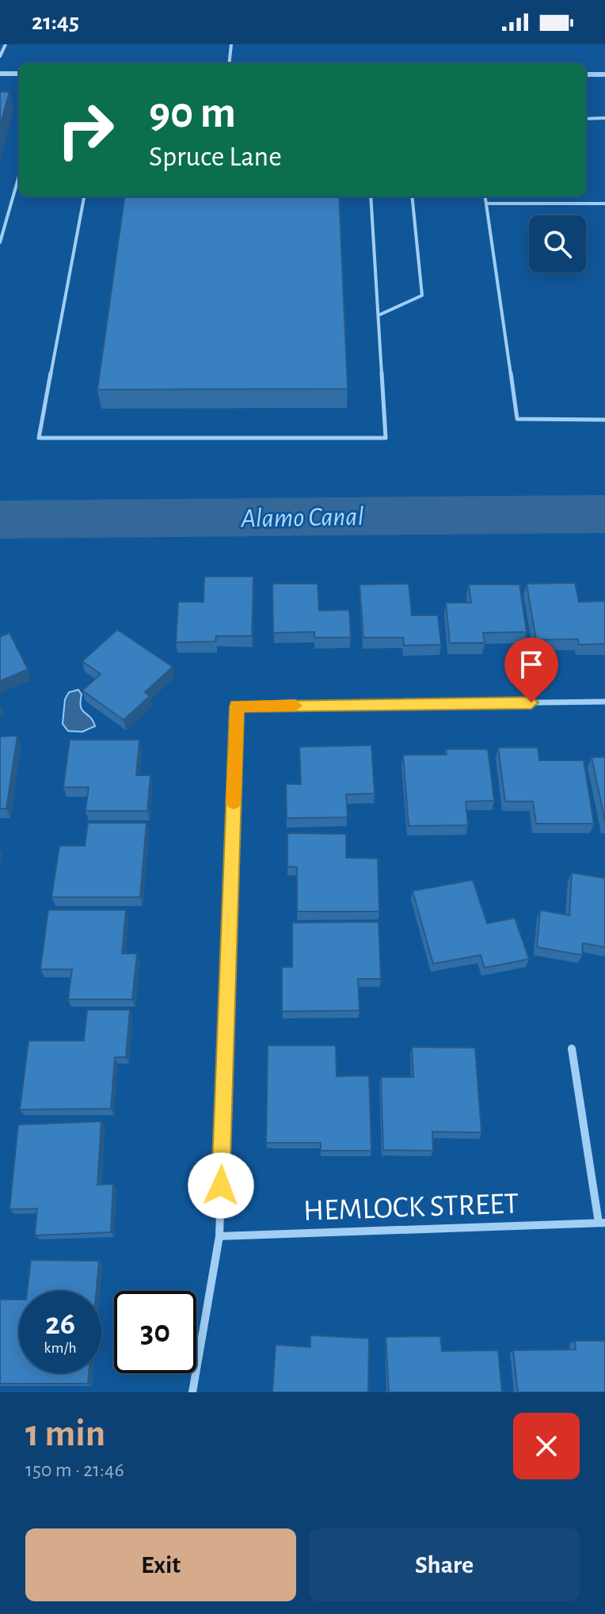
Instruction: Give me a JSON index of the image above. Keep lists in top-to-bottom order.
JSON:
{
  "streets": {
    "street": ["HEMLOCK STREET"]
  },
  "water": ["Alamo Canal"],
  "page": {
    "status": "21:45",
    "turn": ["90 m", "Spruce Lane"],
    "speed": "26 km/h",
    "limit": "30",
    "heading": ["1 min", "150 m · 21:46"],
    "buttons": ["Exit", "Share"]
  }
}
